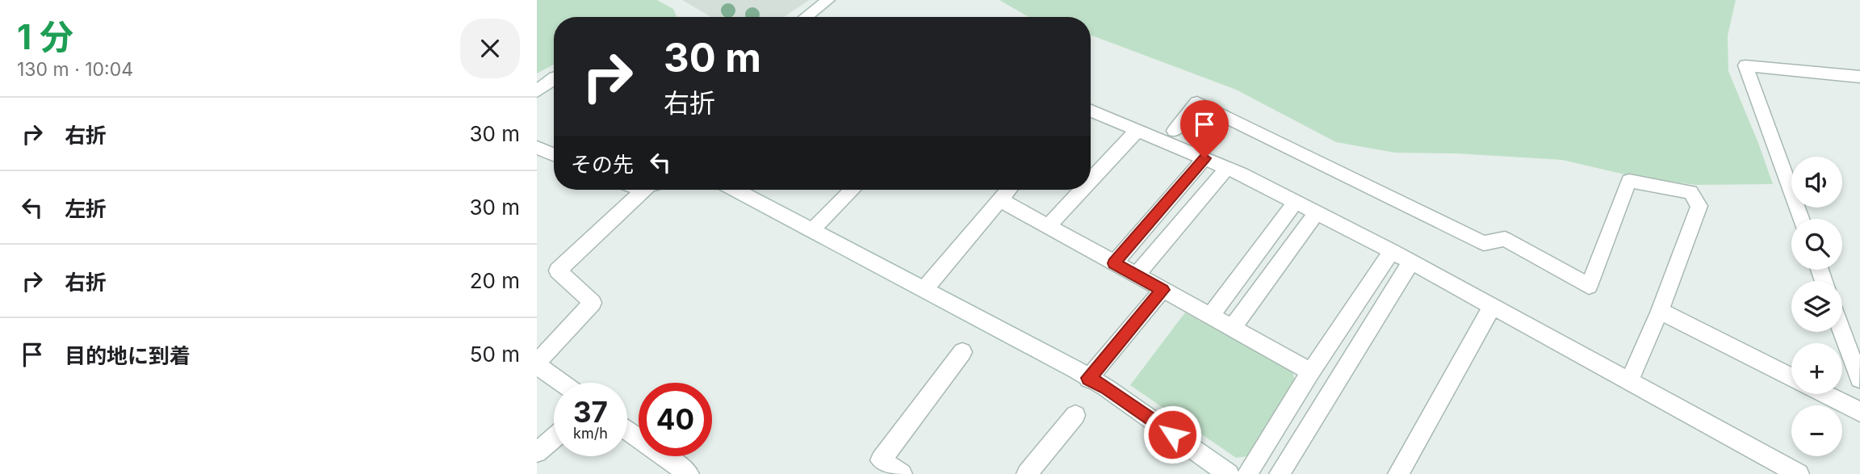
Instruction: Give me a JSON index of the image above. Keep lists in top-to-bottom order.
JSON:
{
  "page": {
    "heading": ["1 分", "130 m · 10:04"],
    "turn": ["30 m", "右折"],
    "list": [
      {
        "name": "右折",
        "value": "30 m"
      },
      {
        "name": "左折",
        "value": "30 m"
      },
      {
        "name": "右折",
        "value": "20 m"
      },
      {
        "name": "目的地に到着",
        "value": "50 m"
      }
    ],
    "then": "その先",
    "map_buttons": ["+", "−"],
    "speed": "37 km/h",
    "limit": "40"
  }
}
